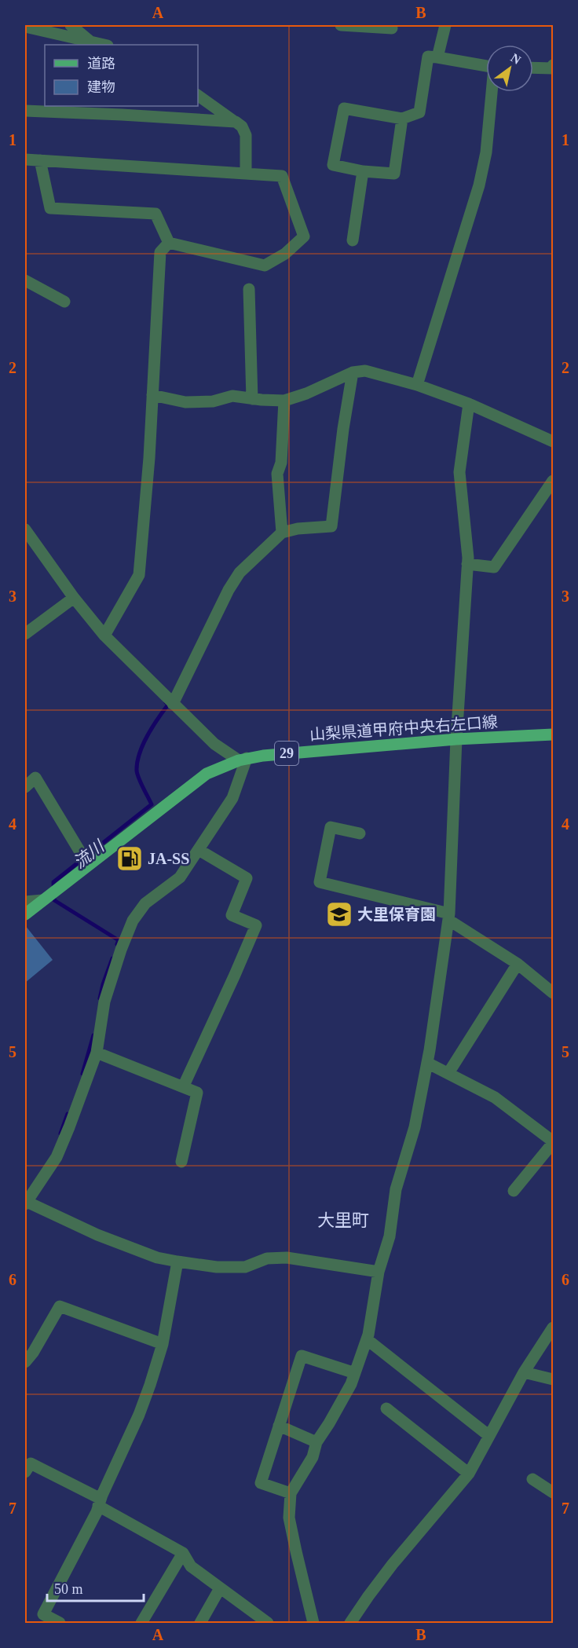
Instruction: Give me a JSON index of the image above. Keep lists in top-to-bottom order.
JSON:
{
  "streets": {
    "main road": ["山梨県道甲府中央右左口線", "29"]
  },
  "districts": ["大里町"],
  "water": ["流川"],
  "places": {
    "fuel station": ["JA-SS"],
    "school or university": ["大里保育園"]
  },
  "legend": ["道路", "建物"],
  "scale_bar": "50 m",
  "north": "top right",
  "grid": {
    "columns": ["A", "B"],
    "rows": [
      "1",
      "2",
      "3",
      "4",
      "5",
      "6",
      "7"
    ]
  }
}
